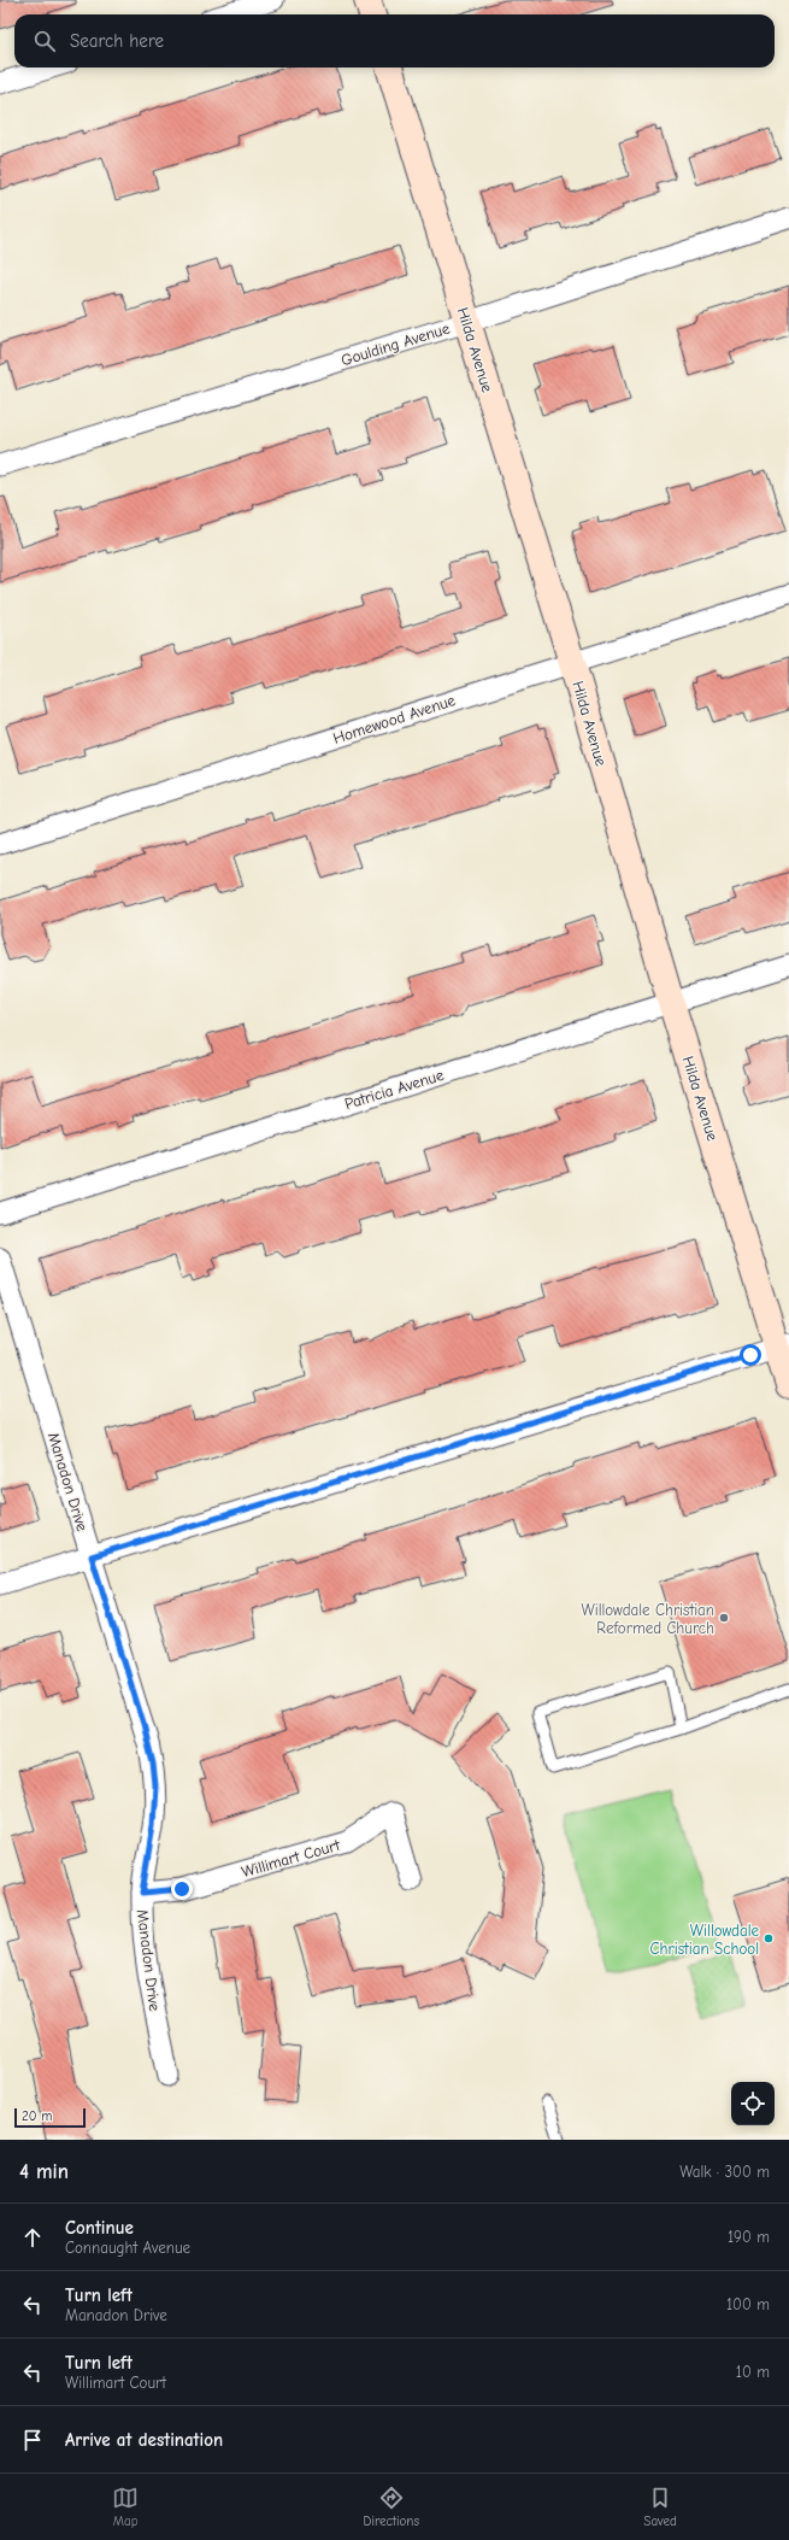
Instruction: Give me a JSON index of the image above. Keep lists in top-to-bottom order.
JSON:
{
  "streets": {
    "street": [
      "Goulding Avenue",
      "Hilda Avenue",
      "Homewood Avenue",
      "Patricia Avenue",
      "Manadon Drive",
      "Willimart Court"
    ]
  },
  "crossings": [
    ["Goulding Avenue", "Hilda Avenue"],
    ["Hilda Avenue", "Homewood Avenue"],
    ["Hilda Avenue", "Patricia Avenue"],
    ["Manadon Drive", "Willimart Court"]
  ],
  "places": ["Willowdale Christian Reformed Church", "Willowdale Christian School"],
  "scale_bar": "20 m",
  "page": {
    "search": "Search here",
    "scale": "20 m",
    "heading": ["4 min", "Walk · 300 m"],
    "list": [
      ["Continue", "Connaught Avenue", "190 m"],
      ["Turn left", "Manadon Drive", "100 m"],
      ["Turn left", "Willimart Court", "10 m"],
      "Arrive at destination"
    ],
    "nav": ["Map", "Directions", "Saved"]
  }
}
